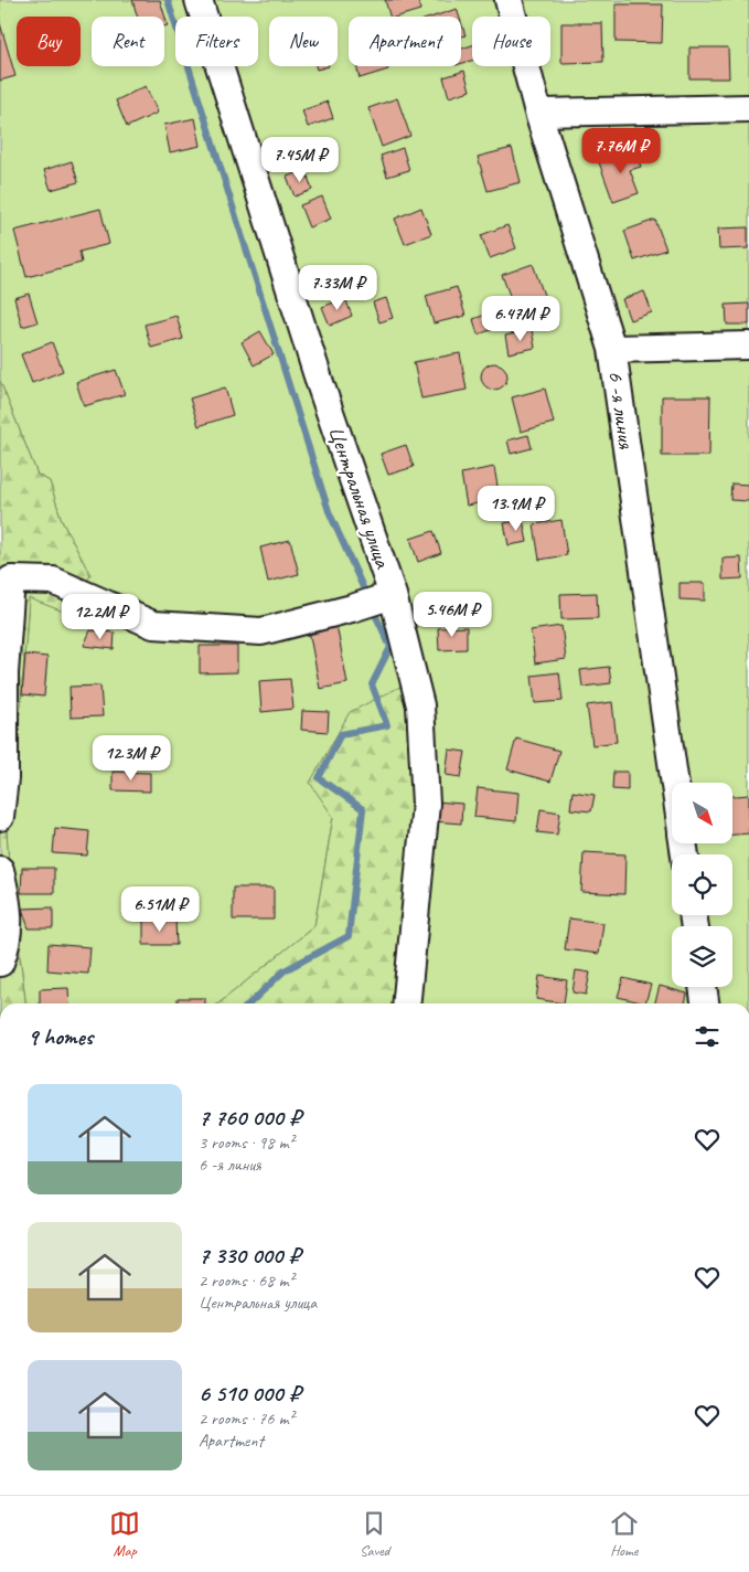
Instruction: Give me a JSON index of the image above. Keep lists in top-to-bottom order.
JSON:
{
  "streets": {
    "street": ["6 -я линия", "Центральная улица"]
  },
  "north": "bottom right",
  "page": {
    "chip": [
      "Buy",
      "Rent",
      "Filters",
      "New",
      "Apartment",
      "House"
    ],
    "price": [
      "7.76M ₽",
      "7.45M ₽",
      "7.33M ₽",
      "6.47M ₽",
      "13.9M ₽",
      "5.46M ₽",
      "12.2M ₽",
      "12.3M ₽",
      "6.51M ₽"
    ],
    "heading": "9 homes",
    "list": [
      {
        "name": "7 760 000 ₽",
        "note": "3 rooms · 98 m² · 6 -я линия"
      },
      {
        "name": "7 330 000 ₽",
        "note": "2 rooms · 68 m² · Центральная улица"
      },
      {
        "name": "6 510 000 ₽",
        "note": "2 rooms · 76 m² · Apartment"
      }
    ],
    "tabs": ["Map", "Saved", "Home"]
  }
}
